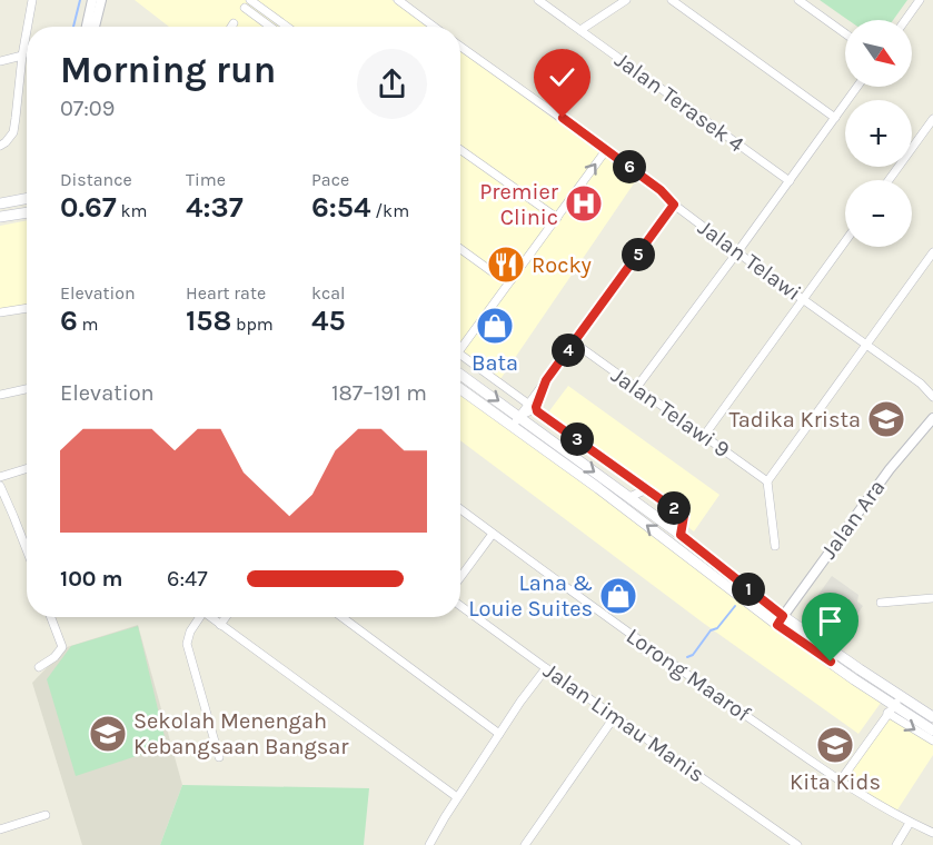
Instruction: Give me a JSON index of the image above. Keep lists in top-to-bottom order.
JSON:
{
  "streets": {
    "street": [
      "Jalan Terasek 4",
      "Jalan Telawi",
      "Jalan Telawi 9",
      "Jalan Ara",
      "Lorong Maarof",
      "Jalan Limau Manis"
    ]
  },
  "places": {
    "hospital": ["Premier Clinic"],
    "restaurant": ["Rocky"],
    "shop": ["Bata", "Lana & Louie Suites"],
    "school or university": ["Tadika Krista", "Sekolah Menengah Kebangsaan Bangsar", "Kita Kids"]
  },
  "north": "bottom right",
  "page": {
    "map_buttons": ["+", "−"],
    "heading": ["Morning run", "07:09"],
    "stats": [
      ["Distance", "0.67 km"],
      ["Time", "4:37"],
      ["Pace", "6:54 /km"],
      ["Elevation", "6 m"],
      ["Heart rate", "158 bpm"],
      ["kcal", "45"]
    ],
    "pins": [
      "6",
      "5",
      "4",
      "3",
      "2",
      "1"
    ],
    "chart": ["Elevation", "187–191 m"],
    "list": [
      {
        "name": "100 m",
        "note": "6:47"
      }
    ]
  }
}
